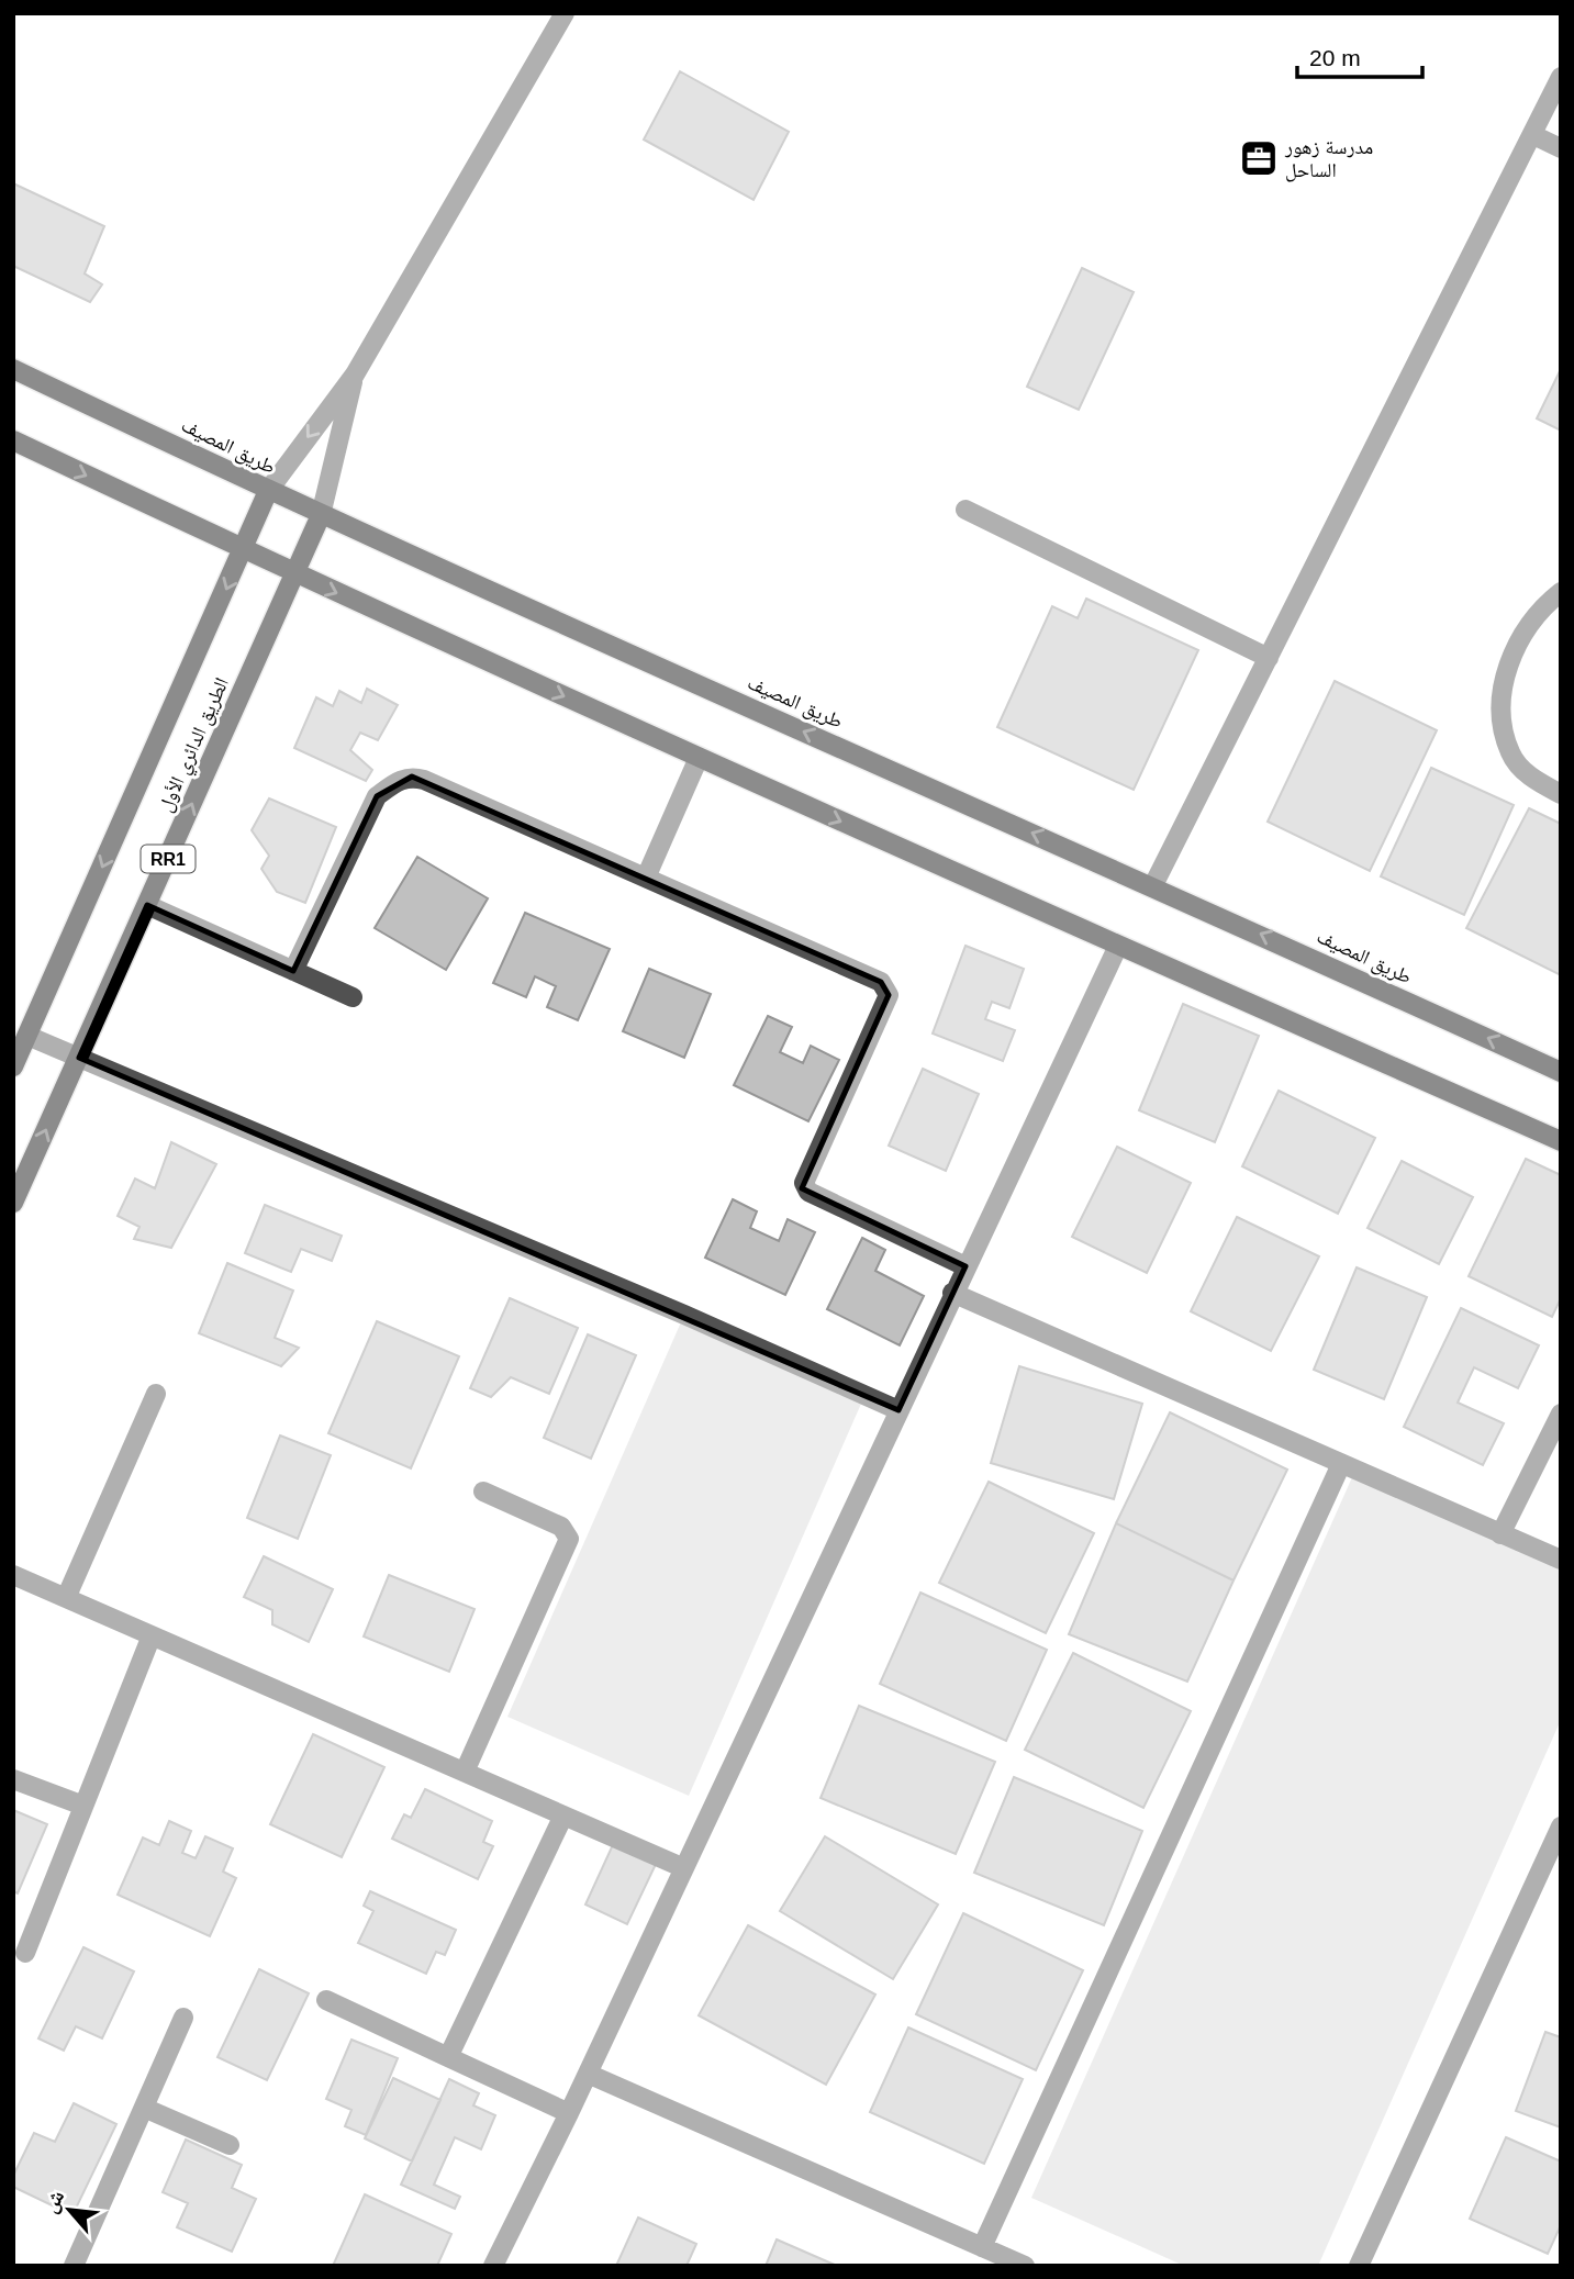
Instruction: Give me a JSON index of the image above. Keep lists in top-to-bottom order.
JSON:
{
  "streets": {
    "main road": ["طريق المصيف", "الطريق الدائري الأول", "RR1"]
  },
  "crossings": [
    ["طريق المصيف", "الطريق الدائري الأول"]
  ],
  "places": {
    "office": ["مدرسة زهور الساحل"]
  },
  "scale_bar": "20 m",
  "north": "top left"
}
